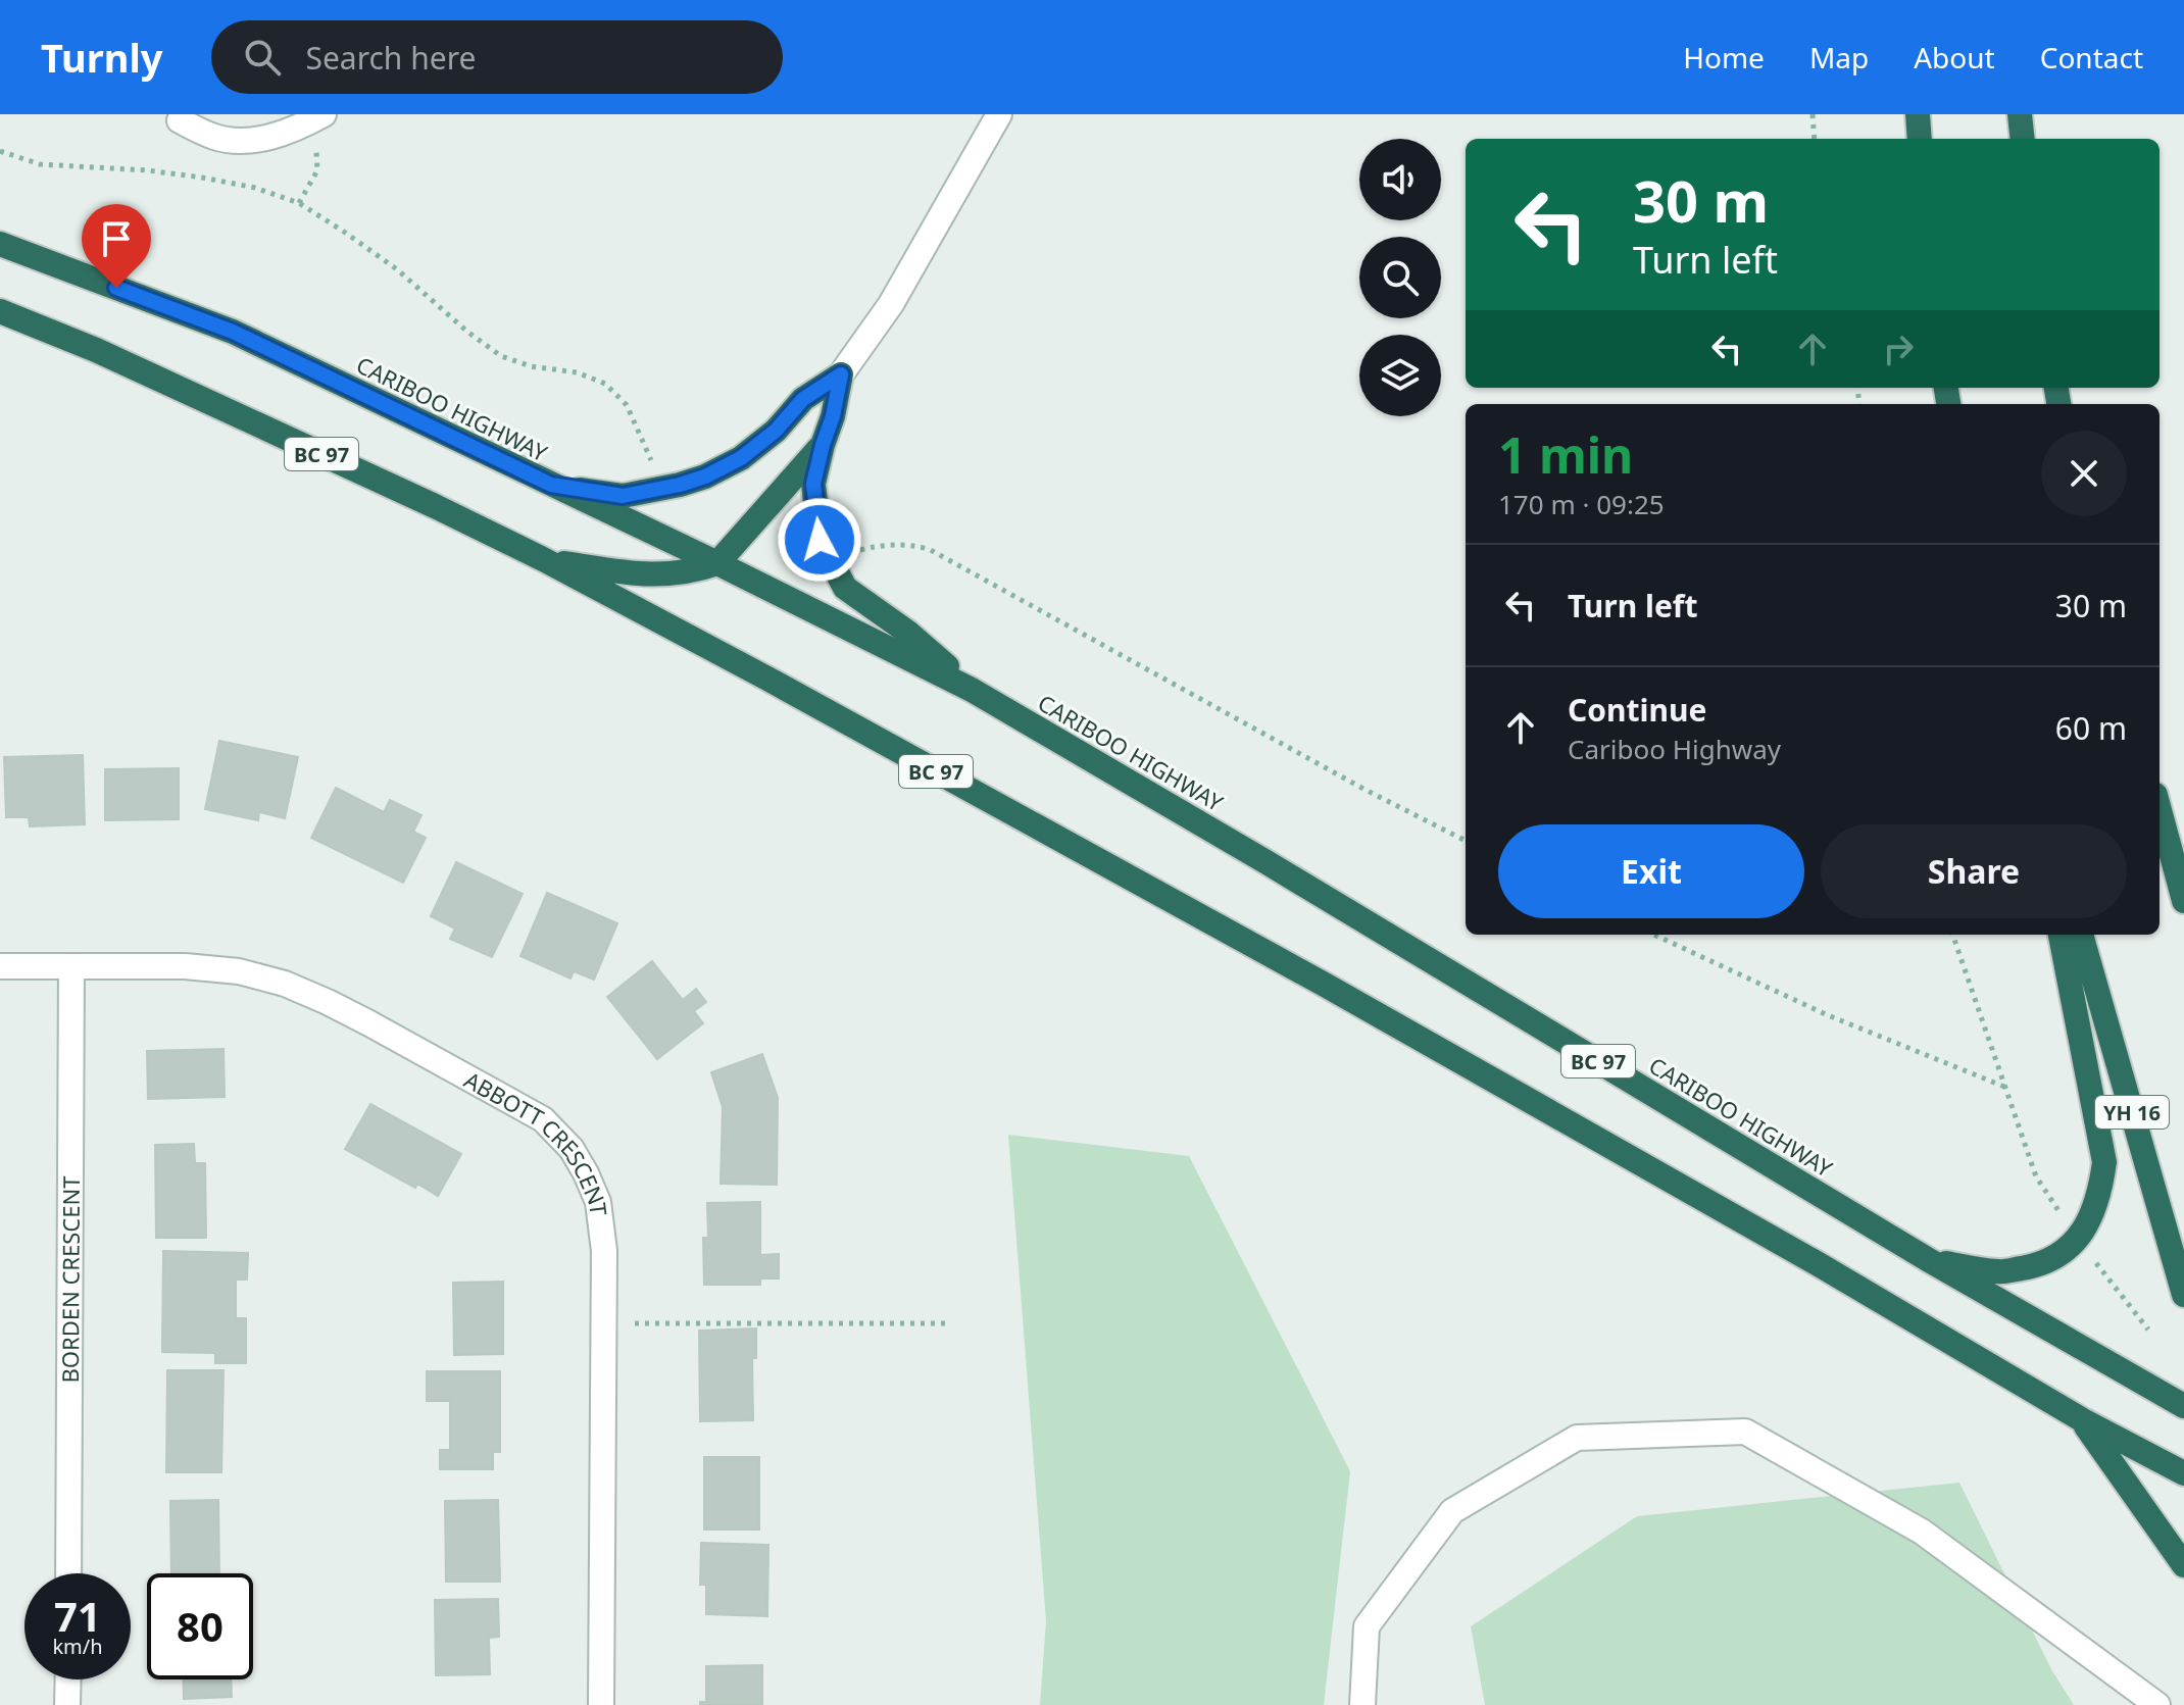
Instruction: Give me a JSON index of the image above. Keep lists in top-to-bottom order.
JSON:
{
  "streets": {
    "highway": ["CARIBOO HIGHWAY", "BC 97", "YH 16"],
    "street": ["ABBOTT CRESCENT", "BORDEN CRESCENT"]
  },
  "crossings": [
    ["ABBOTT CRESCENT", "BORDEN CRESCENT"]
  ],
  "page": {
    "header": "Turnly",
    "search": "Search here",
    "nav": [
      "Home",
      "Map",
      "About",
      "Contact"
    ],
    "turn": ["30 m", "Turn left"],
    "heading": ["1 min", "170 m · 09:25"],
    "list": [
      {
        "name": "Turn left",
        "value": "30 m"
      },
      {
        "name": "Continue",
        "note": "Cariboo Highway",
        "value": "60 m"
      }
    ],
    "buttons": ["Exit", "Share"],
    "speed": "71 km/h",
    "limit": "80"
  }
}
